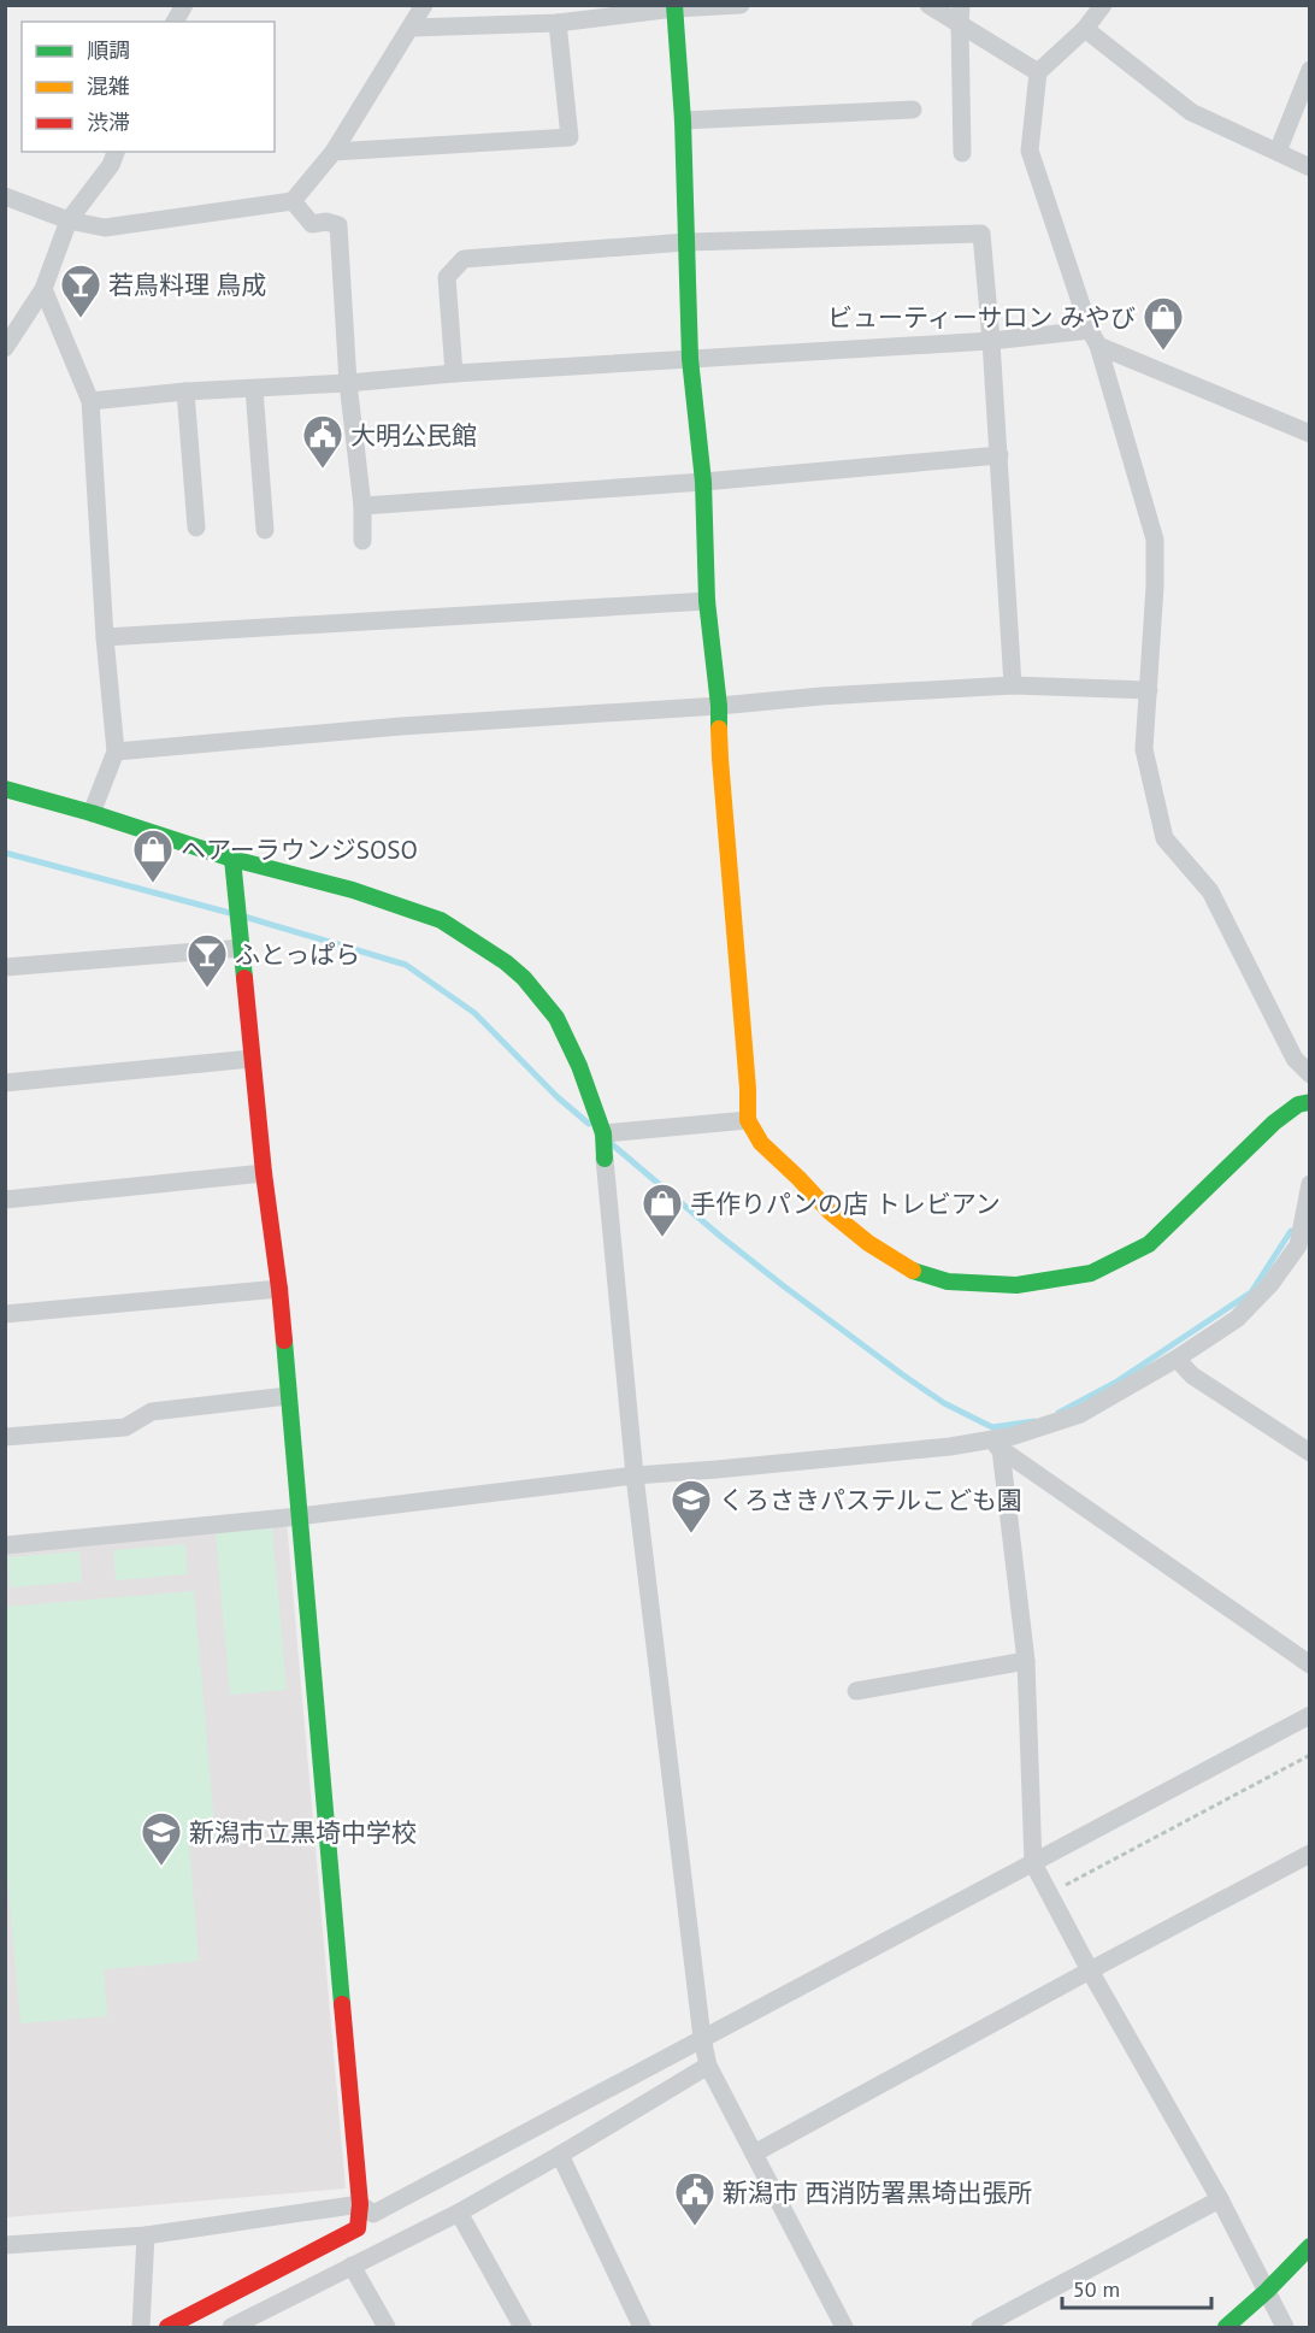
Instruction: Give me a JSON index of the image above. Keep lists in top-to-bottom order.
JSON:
{
  "places": {
    "bar": ["若鳥料理 鳥成", "ふとっぱら"],
    "shop": ["ビューティーサロン みやび", "ヘアーラウンジSOSO", "手作りパンの店 トレビアン"],
    "public building": ["大明公民館", "新潟市 西消防署黒埼出張所"],
    "school or university": ["くろさきパステルこども園", "新潟市立黒埼中学校"]
  },
  "legend": ["順調", "混雑", "渋滞"],
  "scale_bar": "50 m"
}
